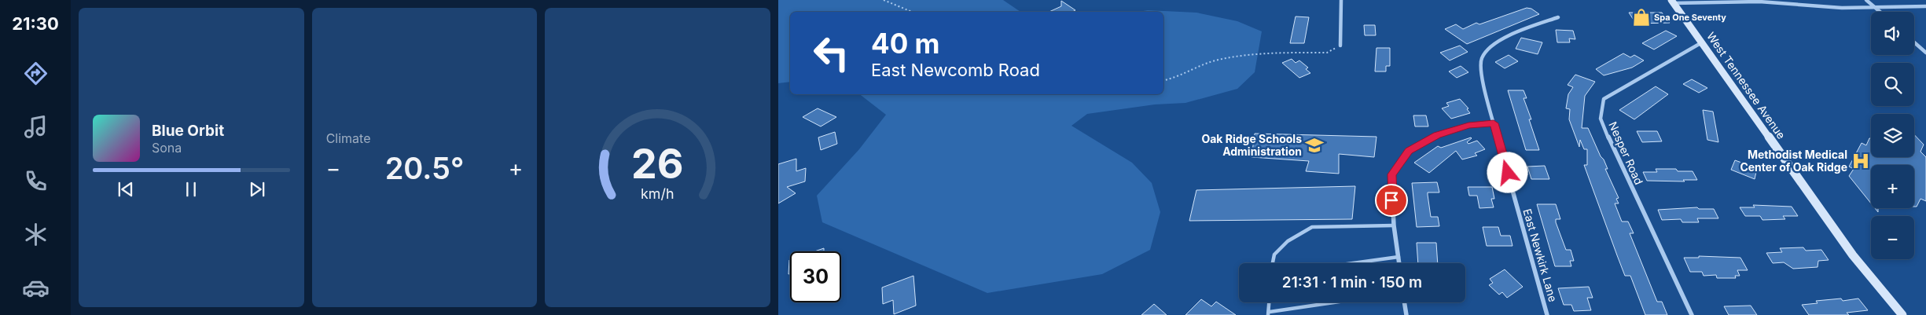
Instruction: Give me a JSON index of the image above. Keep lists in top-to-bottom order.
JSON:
{
  "streets": {
    "street": ["West Tennessee Avenue", "Nesper Road", "East Newkirk Lane"]
  },
  "crossings": [
    ["West Tennessee Avenue", "Nesper Road"]
  ],
  "places": {
    "shop": ["Spa One Seventy"],
    "school or university": ["Oak Ridge Schools Administration"],
    "hospital": ["Methodist Medical Center of Oak Ridge"]
  },
  "page": {
    "tabs": "21:30",
    "tile": "Climate",
    "map_buttons": ["+", "−"],
    "turn": ["40 m", "East Newcomb Road"],
    "song": ["Blue Orbit", "Sona"],
    "heat": ["−", "20.5°", "+"],
    "limit": "30",
    "trip": "21:31 · 1 min · 150 m",
    "gauge": ["26", "km/h"]
  }
}
